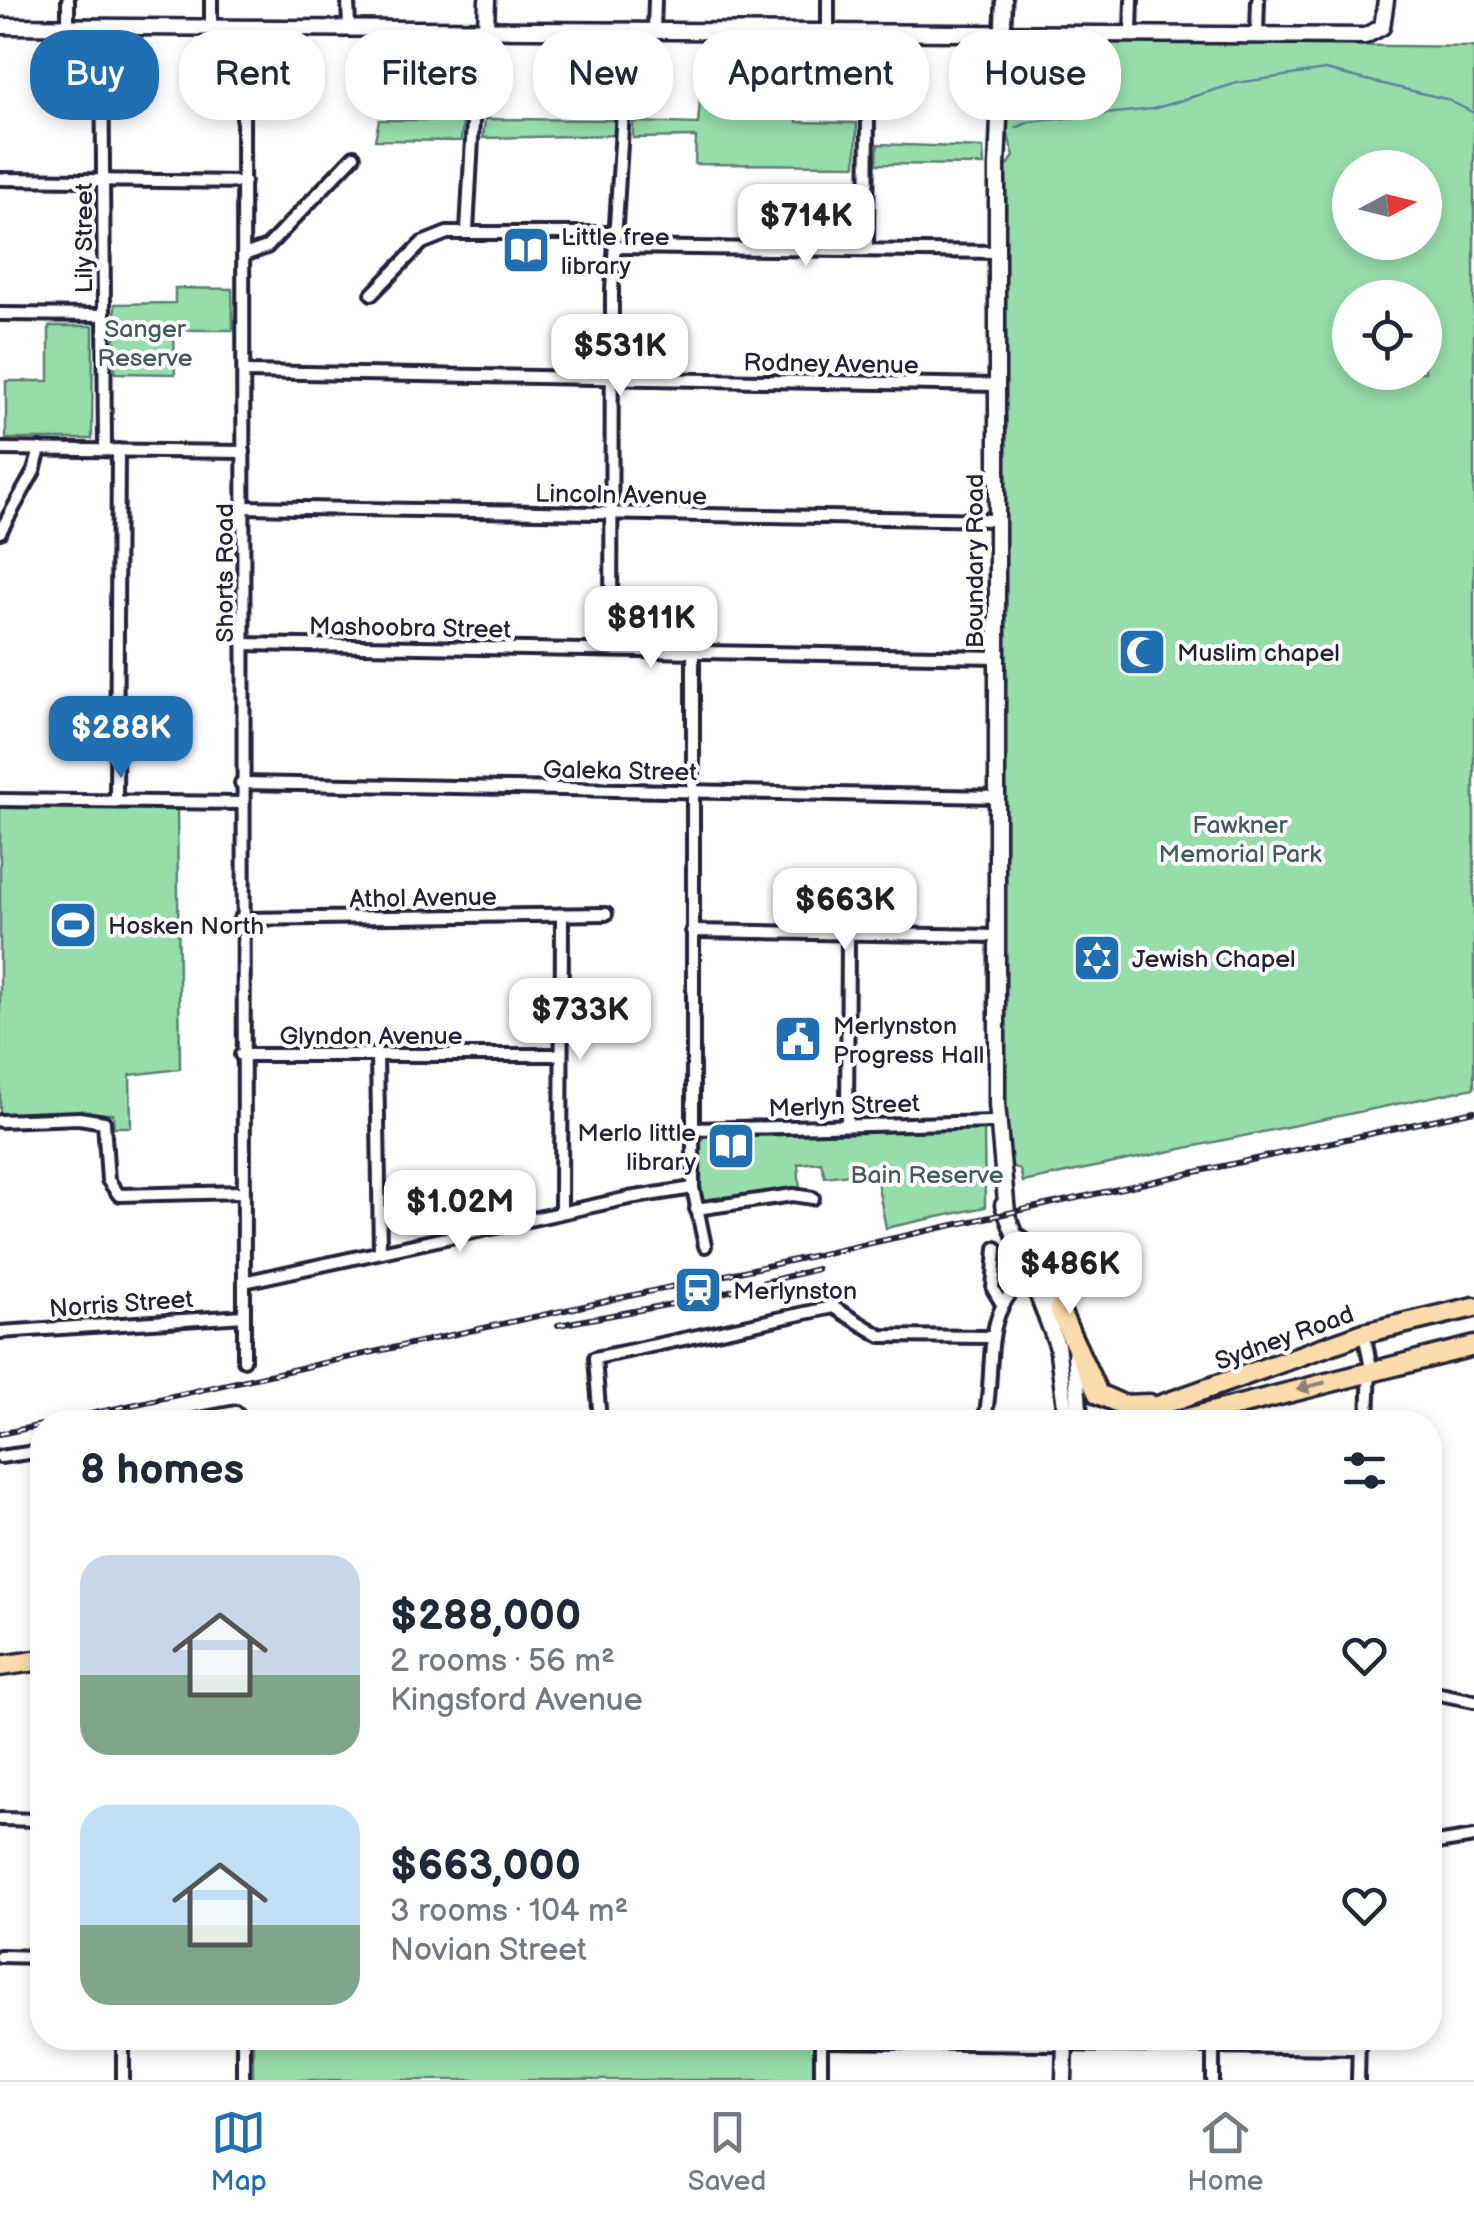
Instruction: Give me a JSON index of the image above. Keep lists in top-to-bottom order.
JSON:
{
  "streets": {
    "highway": ["Sydney Road"],
    "main road": ["Boundary Road"],
    "street": [
      "Lily Street",
      "Rodney Avenue",
      "Lincoln Avenue",
      "Shorts Road",
      "Mashoobra Street",
      "Galeka Street",
      "Athol Avenue",
      "Glyndon Avenue",
      "Merlyn Street",
      "Norris Street"
    ]
  },
  "crossings": [
    ["Rodney Avenue", "Boundary Road"],
    ["Rodney Avenue", "Shorts Road"],
    ["Lincoln Avenue", "Boundary Road"],
    ["Lincoln Avenue", "Shorts Road"],
    ["Boundary Road", "Mashoobra Street"],
    ["Boundary Road", "Galeka Street"],
    ["Boundary Road", "Merlyn Street"],
    ["Shorts Road", "Mashoobra Street"],
    ["Shorts Road", "Galeka Street"],
    ["Shorts Road", "Athol Avenue"],
    ["Shorts Road", "Glyndon Avenue"],
    ["Shorts Road", "Norris Street"]
  ],
  "parks": ["Sanger Reserve", "Fawkner Memorial Park", "Bain Reserve"],
  "places": {
    "library": ["Little free library", "Merlo little library"],
    "mosque": ["Muslim chapel"],
    "sports": ["Hosken North"],
    "synagogue": ["Jewish Chapel"],
    "public building": ["Merlynston Progress Hall"],
    "station": ["Merlynston"]
  },
  "north": "right",
  "page": {
    "chip": [
      "Buy",
      "Rent",
      "Filters",
      "New",
      "Apartment",
      "House"
    ],
    "price": [
      "$714K",
      "$531K",
      "$811K",
      "$288K",
      "$663K",
      "$733K",
      "$1.02M",
      "$486K"
    ],
    "heading": "8 homes",
    "list": [
      {
        "name": "$288,000",
        "note": "2 rooms · 56 m² · Kingsford Avenue"
      },
      {
        "name": "$663,000",
        "note": "3 rooms · 104 m² · Novian Street"
      }
    ],
    "tabs": ["Map", "Saved", "Home"]
  }
}
